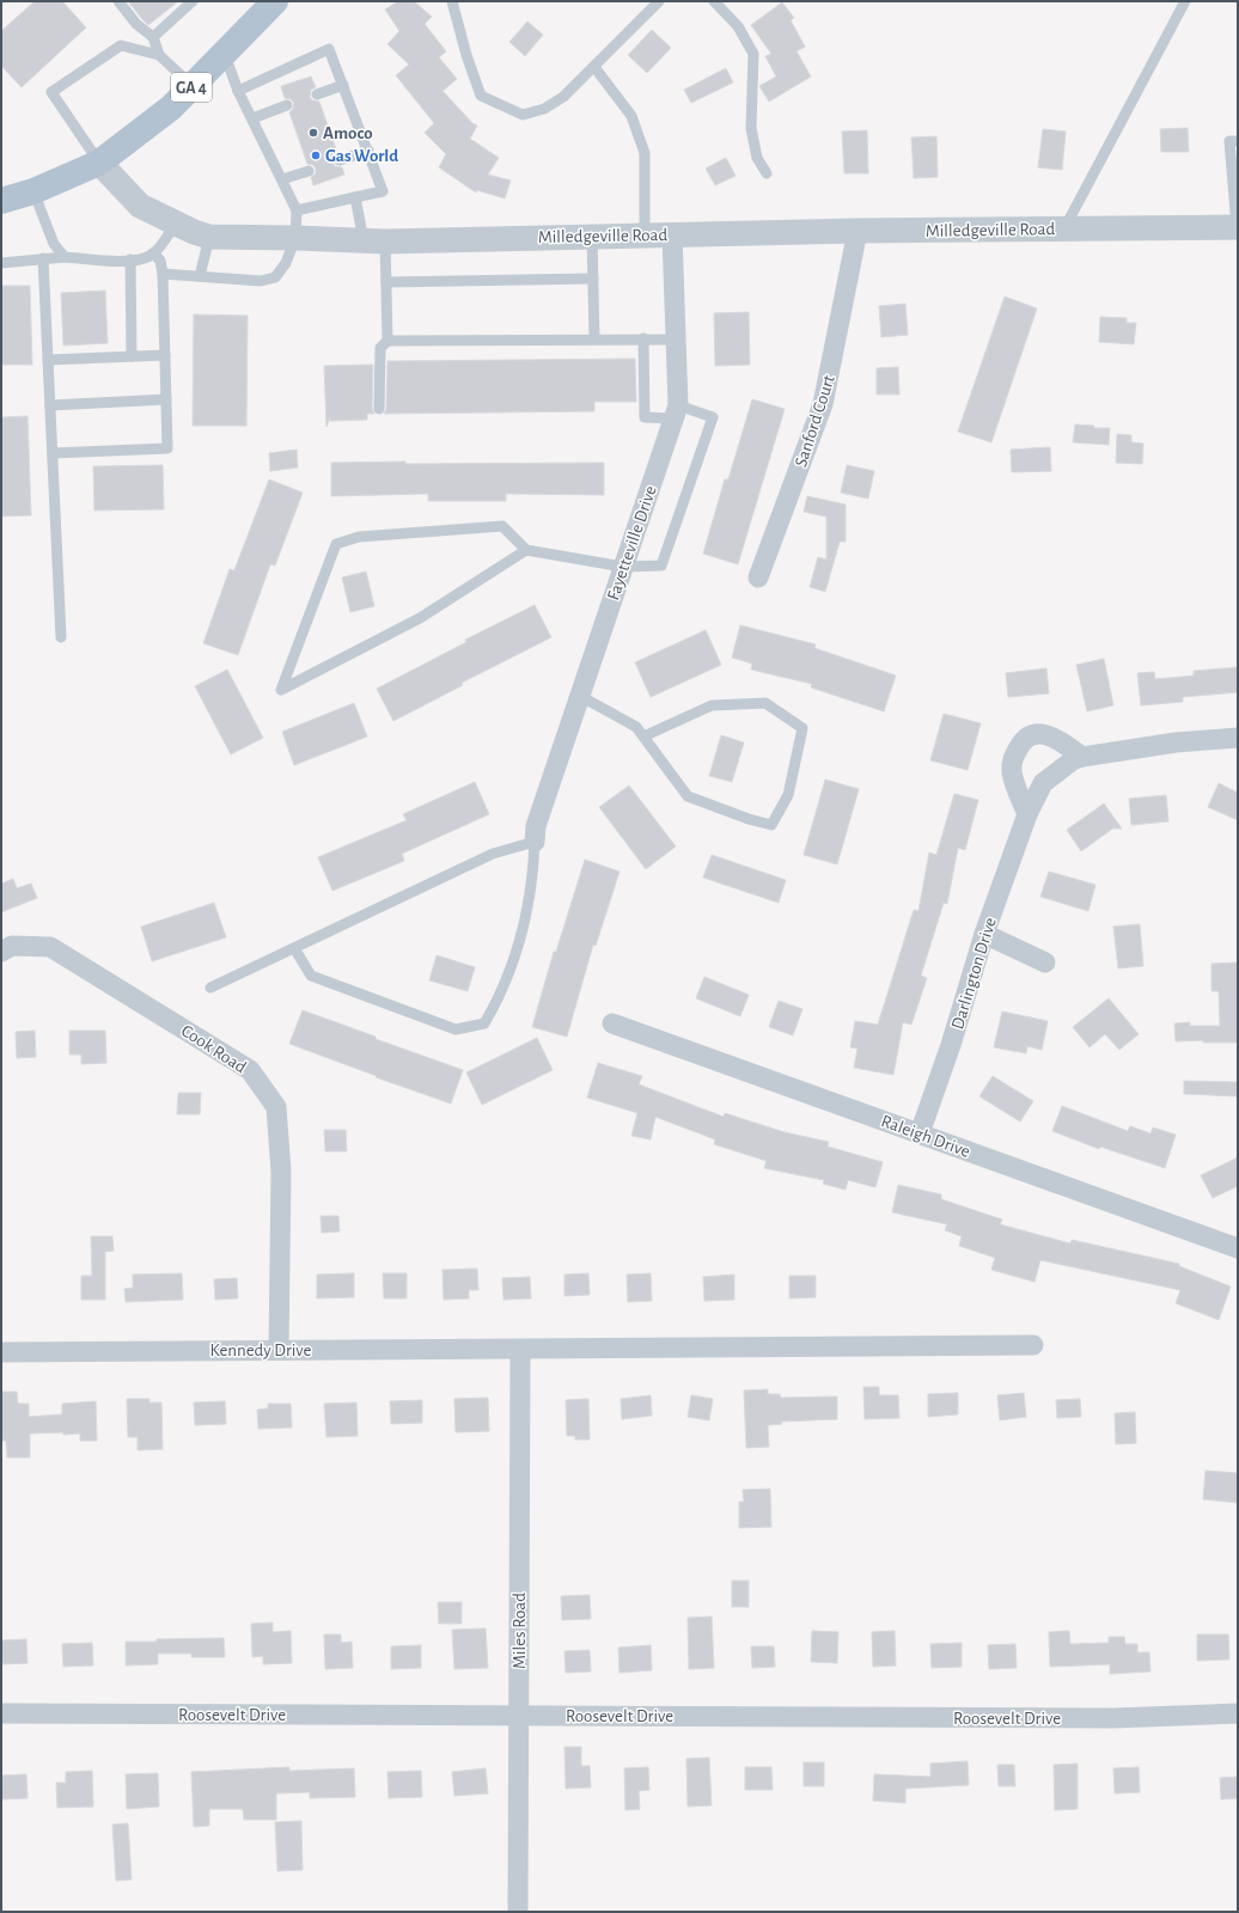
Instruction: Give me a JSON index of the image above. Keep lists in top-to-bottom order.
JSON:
{
  "streets": {
    "main road": ["GA 4"],
    "street": [
      "Milledgeville Road",
      "Sanford Court",
      "Fayetteville Drive",
      "Darlington Drive",
      "Cook Road",
      "Raleigh Drive",
      "Kennedy Drive",
      "Miles Road",
      "Roosevelt Drive"
    ]
  },
  "crossings": [
    ["GA 4", "Milledgeville Road"],
    ["Milledgeville Road", "Sanford Court"],
    ["Milledgeville Road", "Fayetteville Drive"],
    ["Darlington Drive", "Raleigh Drive"],
    ["Cook Road", "Kennedy Drive"],
    ["Kennedy Drive", "Miles Road"],
    ["Miles Road", "Roosevelt Drive"]
  ],
  "places": ["Amoco", "Gas World"]
}
